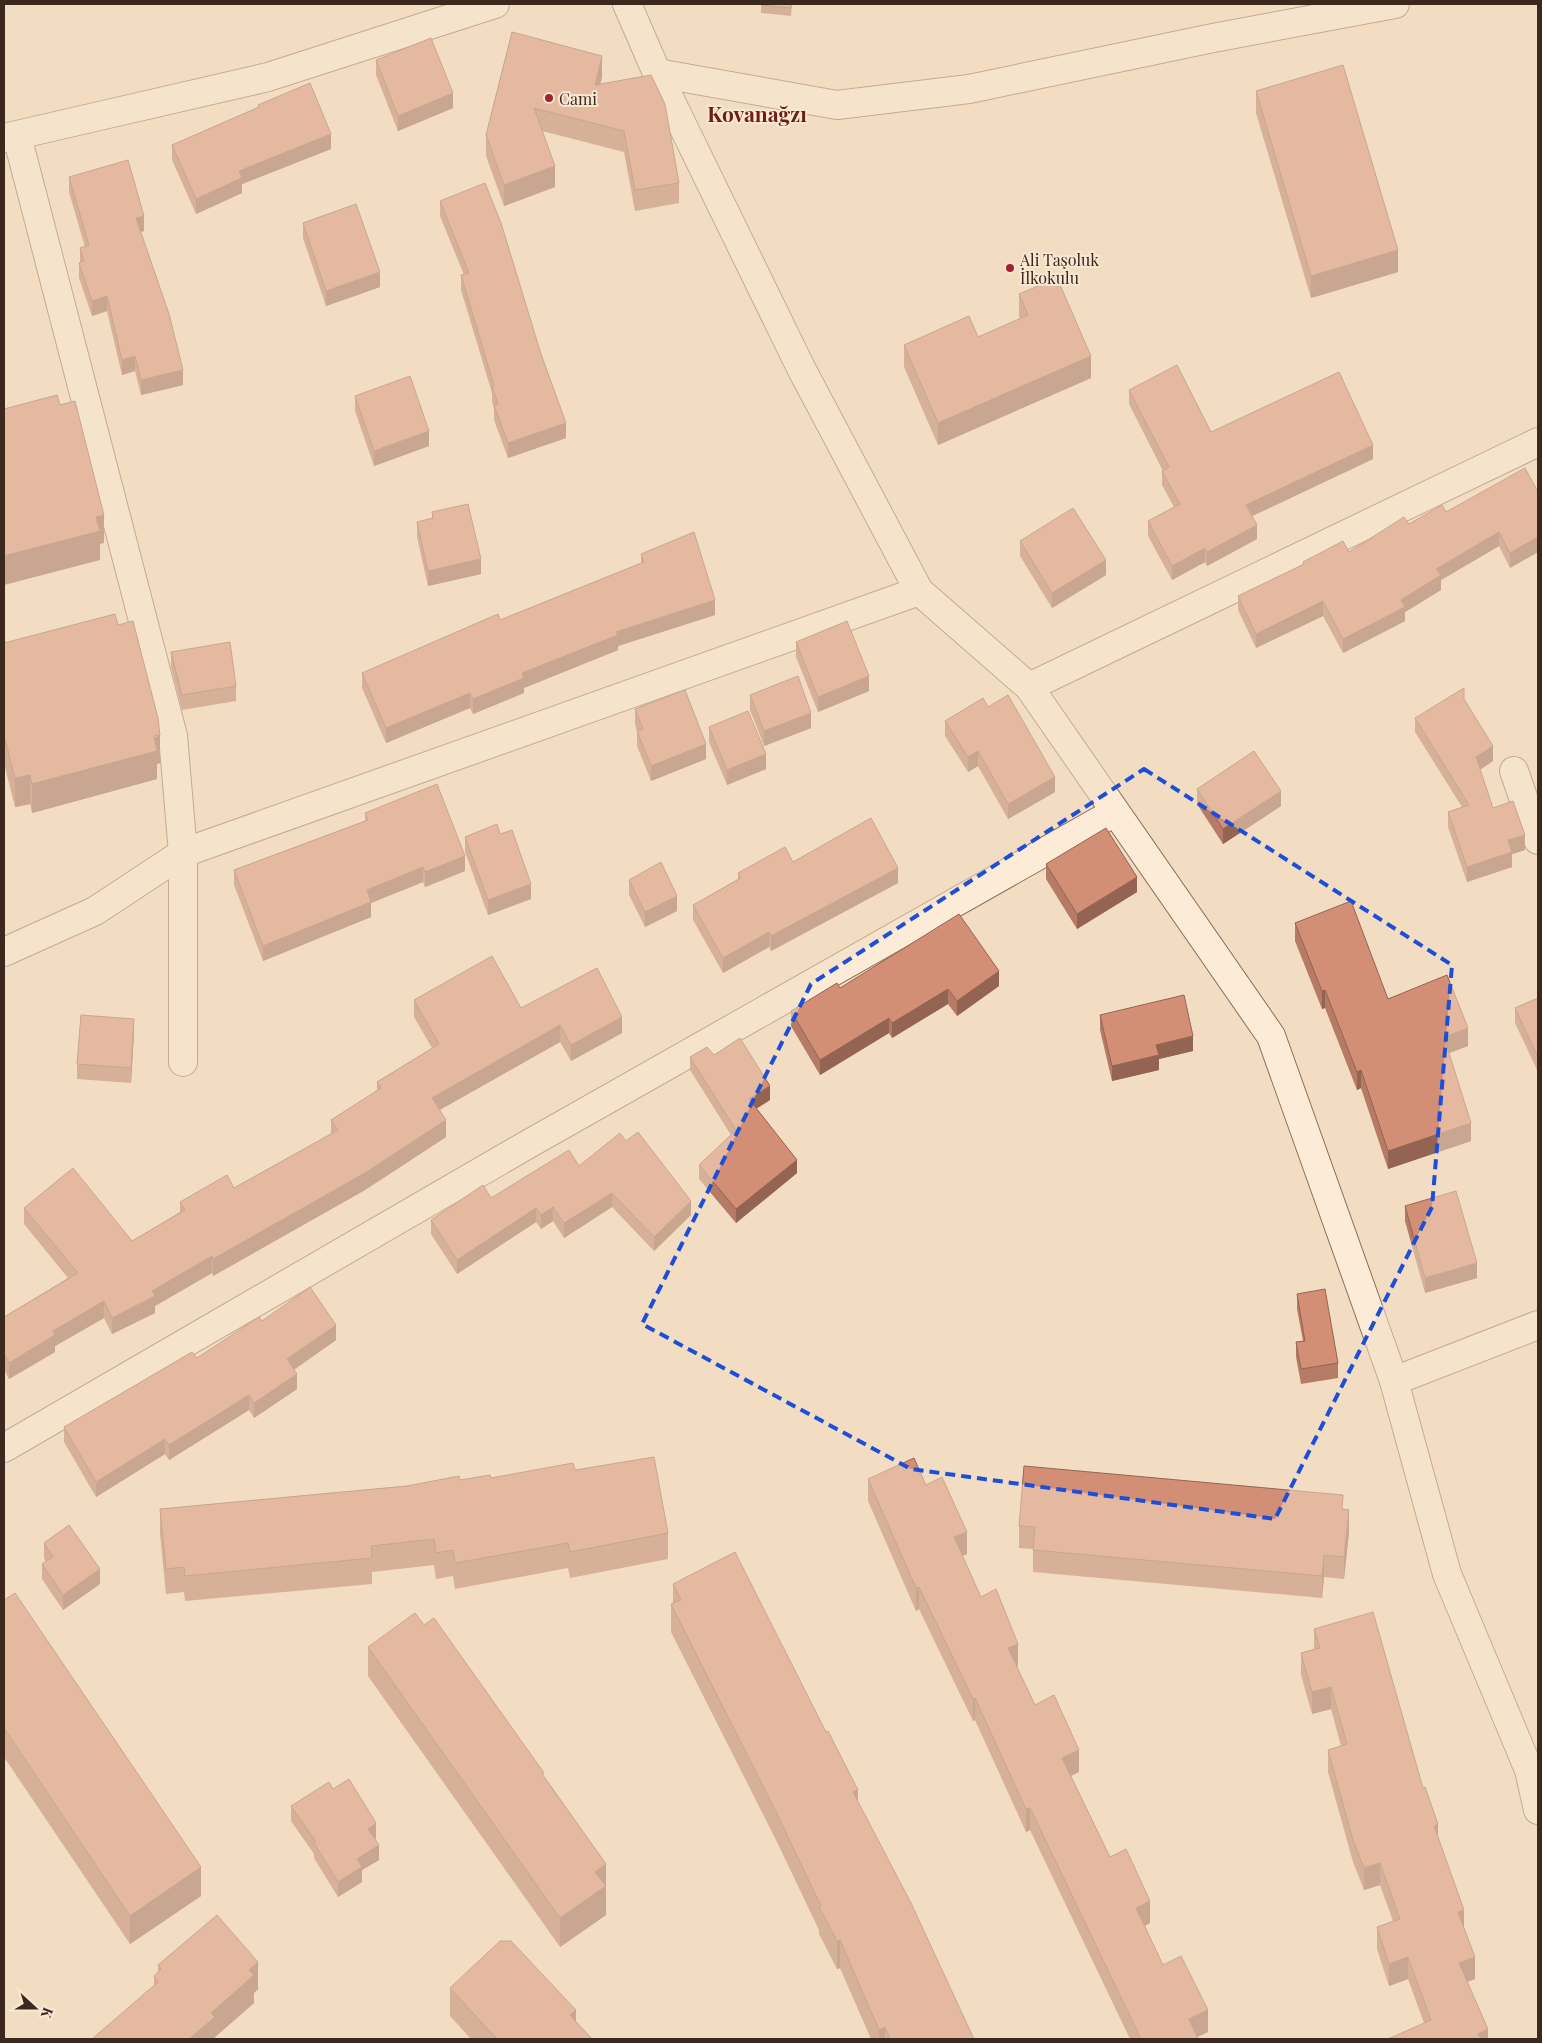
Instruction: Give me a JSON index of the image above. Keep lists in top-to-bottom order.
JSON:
{
  "districts": ["Kovanağzı"],
  "places": ["Cami", "Ali Taşoluk İlkokulu"],
  "north": "right"
}
